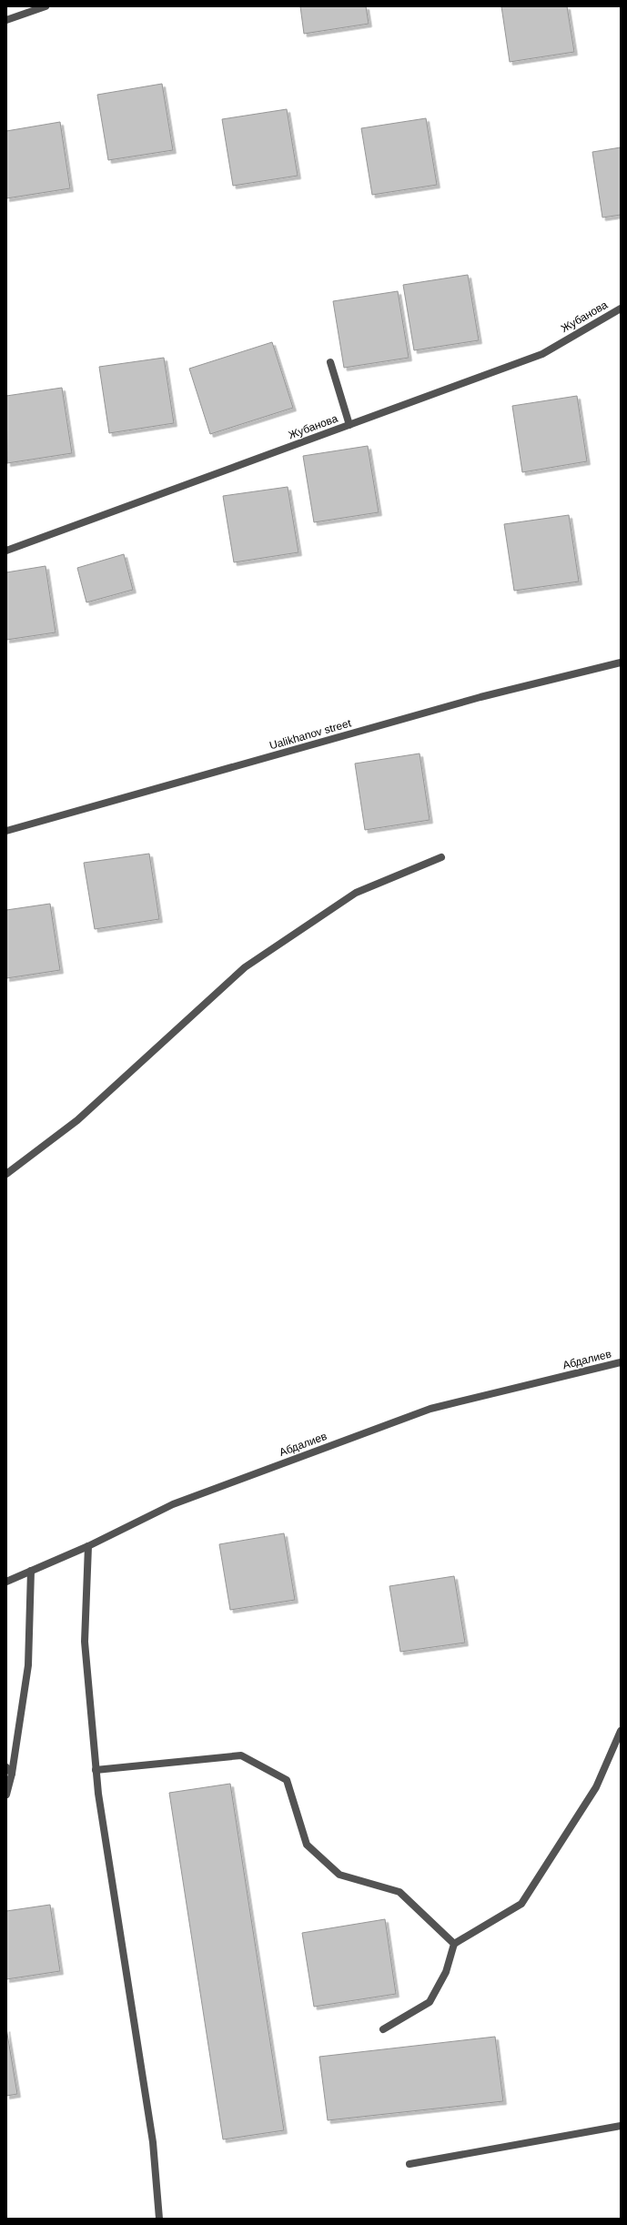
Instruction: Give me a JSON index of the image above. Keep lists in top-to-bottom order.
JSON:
{
  "streets": {
    "street": ["Жубанова", "Ualikhanov street", "Абдалиев"]
  }
}
